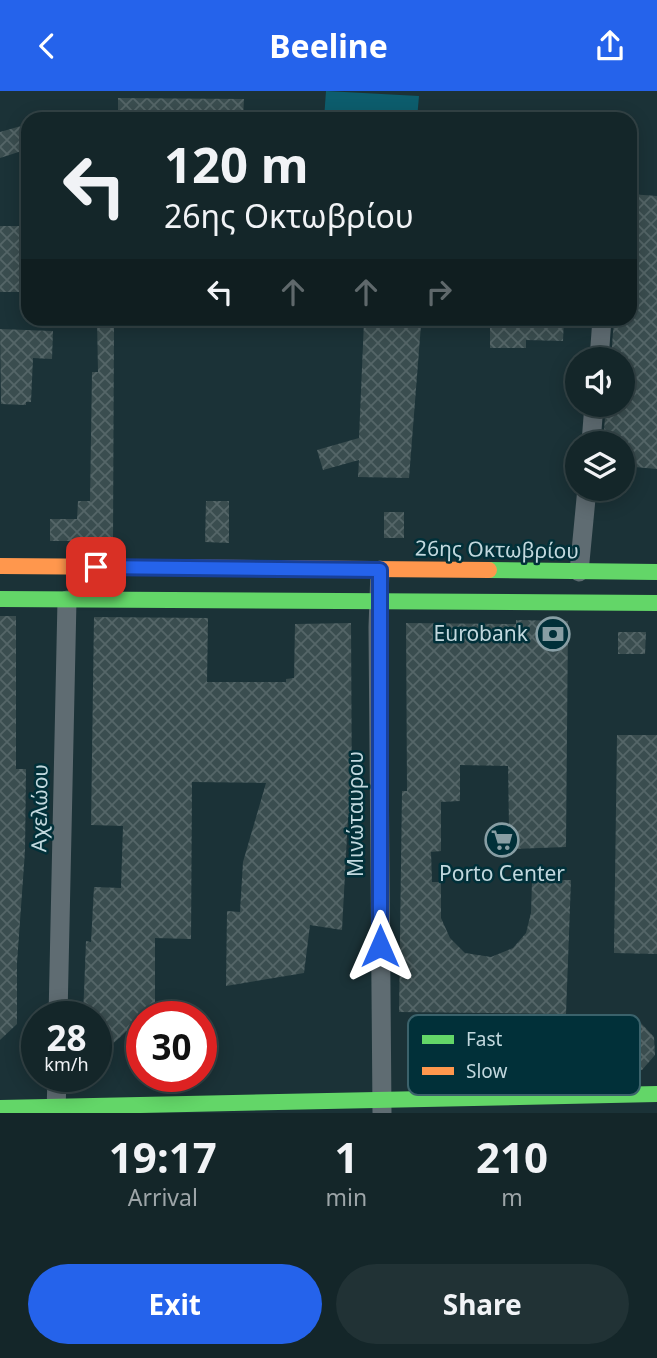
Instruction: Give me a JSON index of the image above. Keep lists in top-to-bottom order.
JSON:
{
  "streets": {
    "main road": ["26ης Οκτωβρίου"],
    "street": ["Αχελώου", "Μινώταυρου"]
  },
  "crossings": [
    ["26ης Οκτωβρίου", "Μινώταυρου"]
  ],
  "places": {
    "bank": ["Eurobank"],
    "supermarket": ["Porto Center"]
  },
  "legend": ["Fast", "Slow"],
  "page": {
    "header": "Beeline",
    "turn": ["120 m", "26ης Οκτωβρίου"],
    "speed": "28 km/h",
    "limit": "30",
    "eta": [
      "19:17",
      "Arrival",
      "1",
      "min",
      "210",
      "m"
    ],
    "buttons": ["Exit", "Share"]
  }
}
